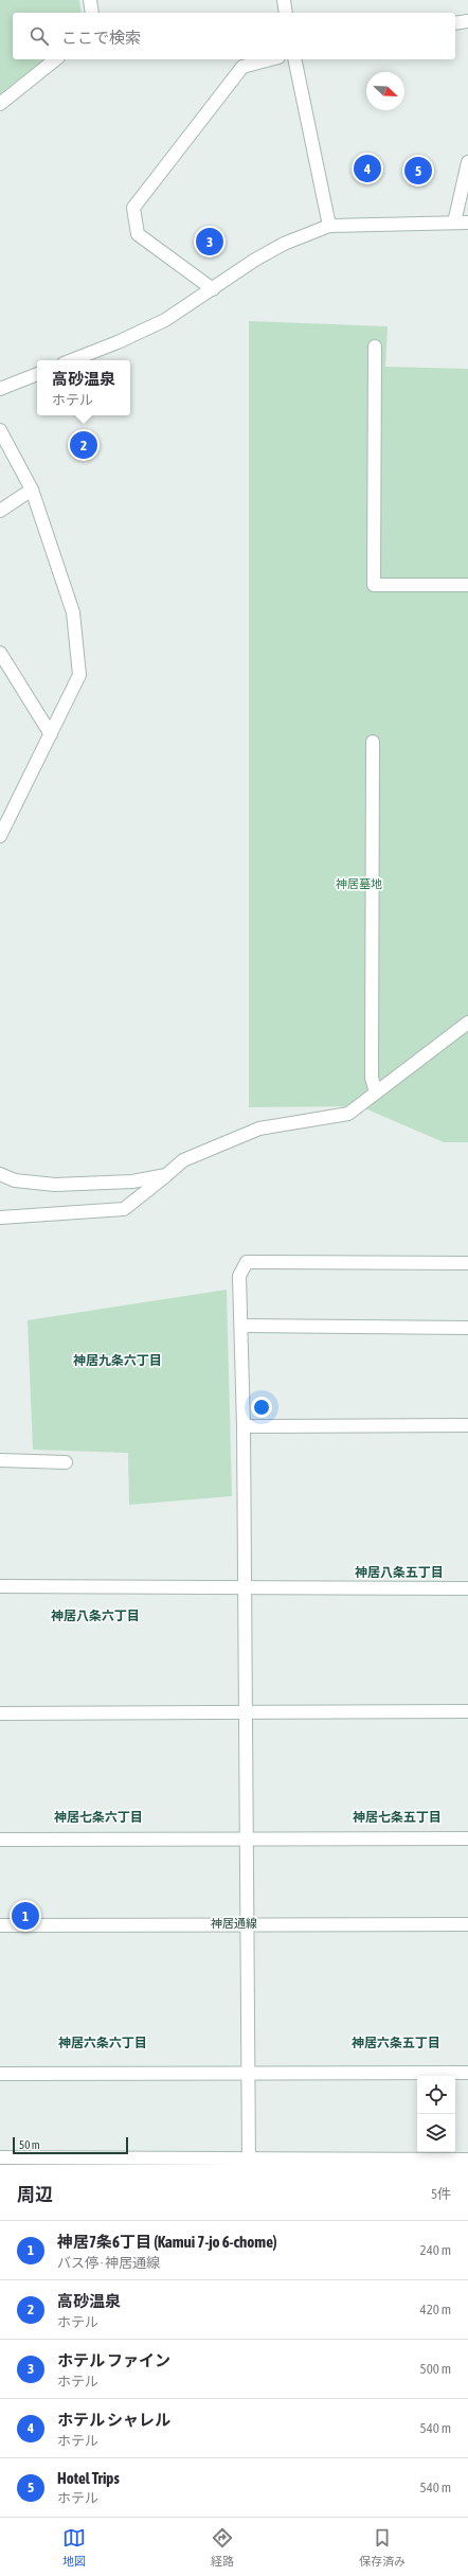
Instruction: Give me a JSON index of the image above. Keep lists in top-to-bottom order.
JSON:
{
  "streets": {
    "street": ["神居通線"]
  },
  "districts": [
    "神居九条六丁目",
    "神居八条五丁目",
    "神居八条六丁目",
    "神居七条六丁目",
    "神居七条五丁目",
    "神居六条六丁目",
    "神居六条五丁目"
  ],
  "parks": ["神居墓地"],
  "scale_bar": "50 m",
  "north": "bottom right",
  "page": {
    "search": "ここで検索",
    "pins": [
      "4",
      "5",
      "3",
      "2",
      "1"
    ],
    "popup": ["高砂温泉", "ホテル"],
    "scale": "50 m",
    "heading": ["周辺", "5件"],
    "list": [
      {
        "mark": "1",
        "name": "神居7条6丁目 (Kamui 7-jo 6-chome)",
        "note": "バス停 · 神居通線",
        "value": "240 m"
      },
      {
        "mark": "2",
        "name": "高砂温泉",
        "note": "ホテル",
        "value": "420 m"
      },
      {
        "mark": "3",
        "name": "ホテル ファイン",
        "note": "ホテル",
        "value": "500 m"
      },
      {
        "mark": "4",
        "name": "ホテル シャレル",
        "note": "ホテル",
        "value": "540 m"
      },
      {
        "mark": "5",
        "name": "Hotel Trips",
        "note": "ホテル",
        "value": "540 m"
      }
    ],
    "nav": ["地図", "経路", "保存済み"]
  }
}
